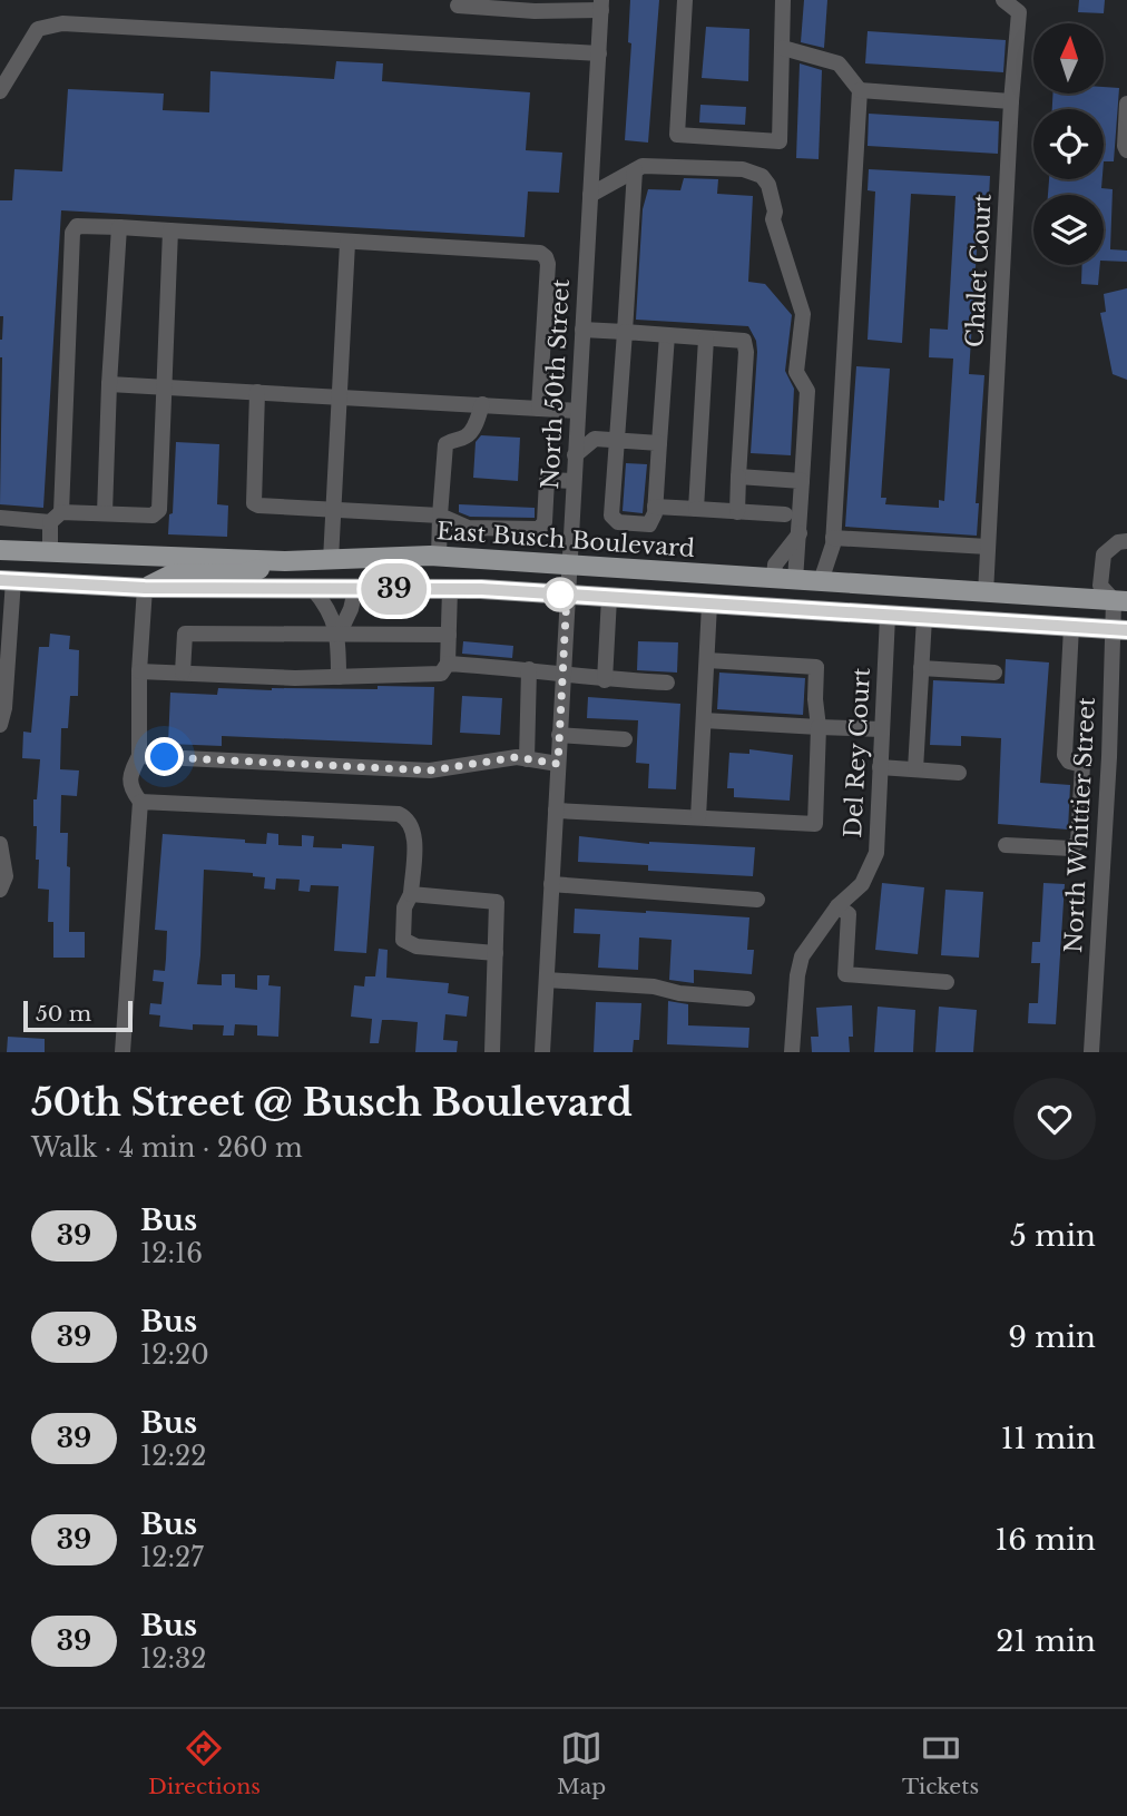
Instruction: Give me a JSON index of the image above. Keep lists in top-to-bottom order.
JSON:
{
  "streets": {
    "main road": ["East Busch Boulevard"],
    "street": [
      "Chalet Court",
      "North 50th Street",
      "Del Rey Court",
      "North Whittier Street"
    ]
  },
  "crossings": [
    ["Chalet Court", "East Busch Boulevard"],
    ["North 50th Street", "East Busch Boulevard"],
    ["East Busch Boulevard", "North Whittier Street"]
  ],
  "lines": ["bus line 39"],
  "scale_bar": "50 m",
  "north": "top",
  "page": {
    "on_map": "39",
    "scale": "50 m",
    "heading": ["50th Street @ Busch Boulevard", "Walk · 4 min · 260 m"],
    "list": [
      {
        "mark": "39",
        "name": "Bus",
        "note": "12:16",
        "value": "5 min"
      },
      {
        "mark": "39",
        "name": "Bus",
        "note": "12:20",
        "value": "9 min"
      },
      {
        "mark": "39",
        "name": "Bus",
        "note": "12:22",
        "value": "11 min"
      },
      {
        "mark": "39",
        "name": "Bus",
        "note": "12:27",
        "value": "16 min"
      },
      {
        "mark": "39",
        "name": "Bus",
        "note": "12:32",
        "value": "21 min"
      }
    ],
    "tabs": ["Directions", "Map", "Tickets"]
  }
}
